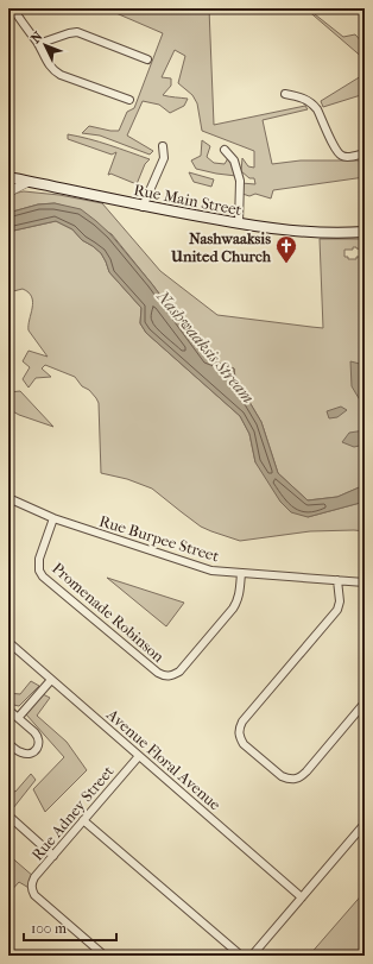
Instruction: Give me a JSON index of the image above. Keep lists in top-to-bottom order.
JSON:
{
  "streets": {
    "main road": ["Rue Main Street"],
    "street": [
      "Rue Burpee Street",
      "Promenade Robinson",
      "Avenue Floral Avenue",
      "Rue Adney Street"
    ]
  },
  "crossings": [
    ["Rue Burpee Street", "Promenade Robinson"],
    ["Avenue Floral Avenue", "Rue Adney Street"]
  ],
  "water": ["Nashwaaksis Stream"],
  "places": {
    "church": ["Nashwaaksis United Church"]
  },
  "scale_bar": "100 m",
  "north": "top left"
}
